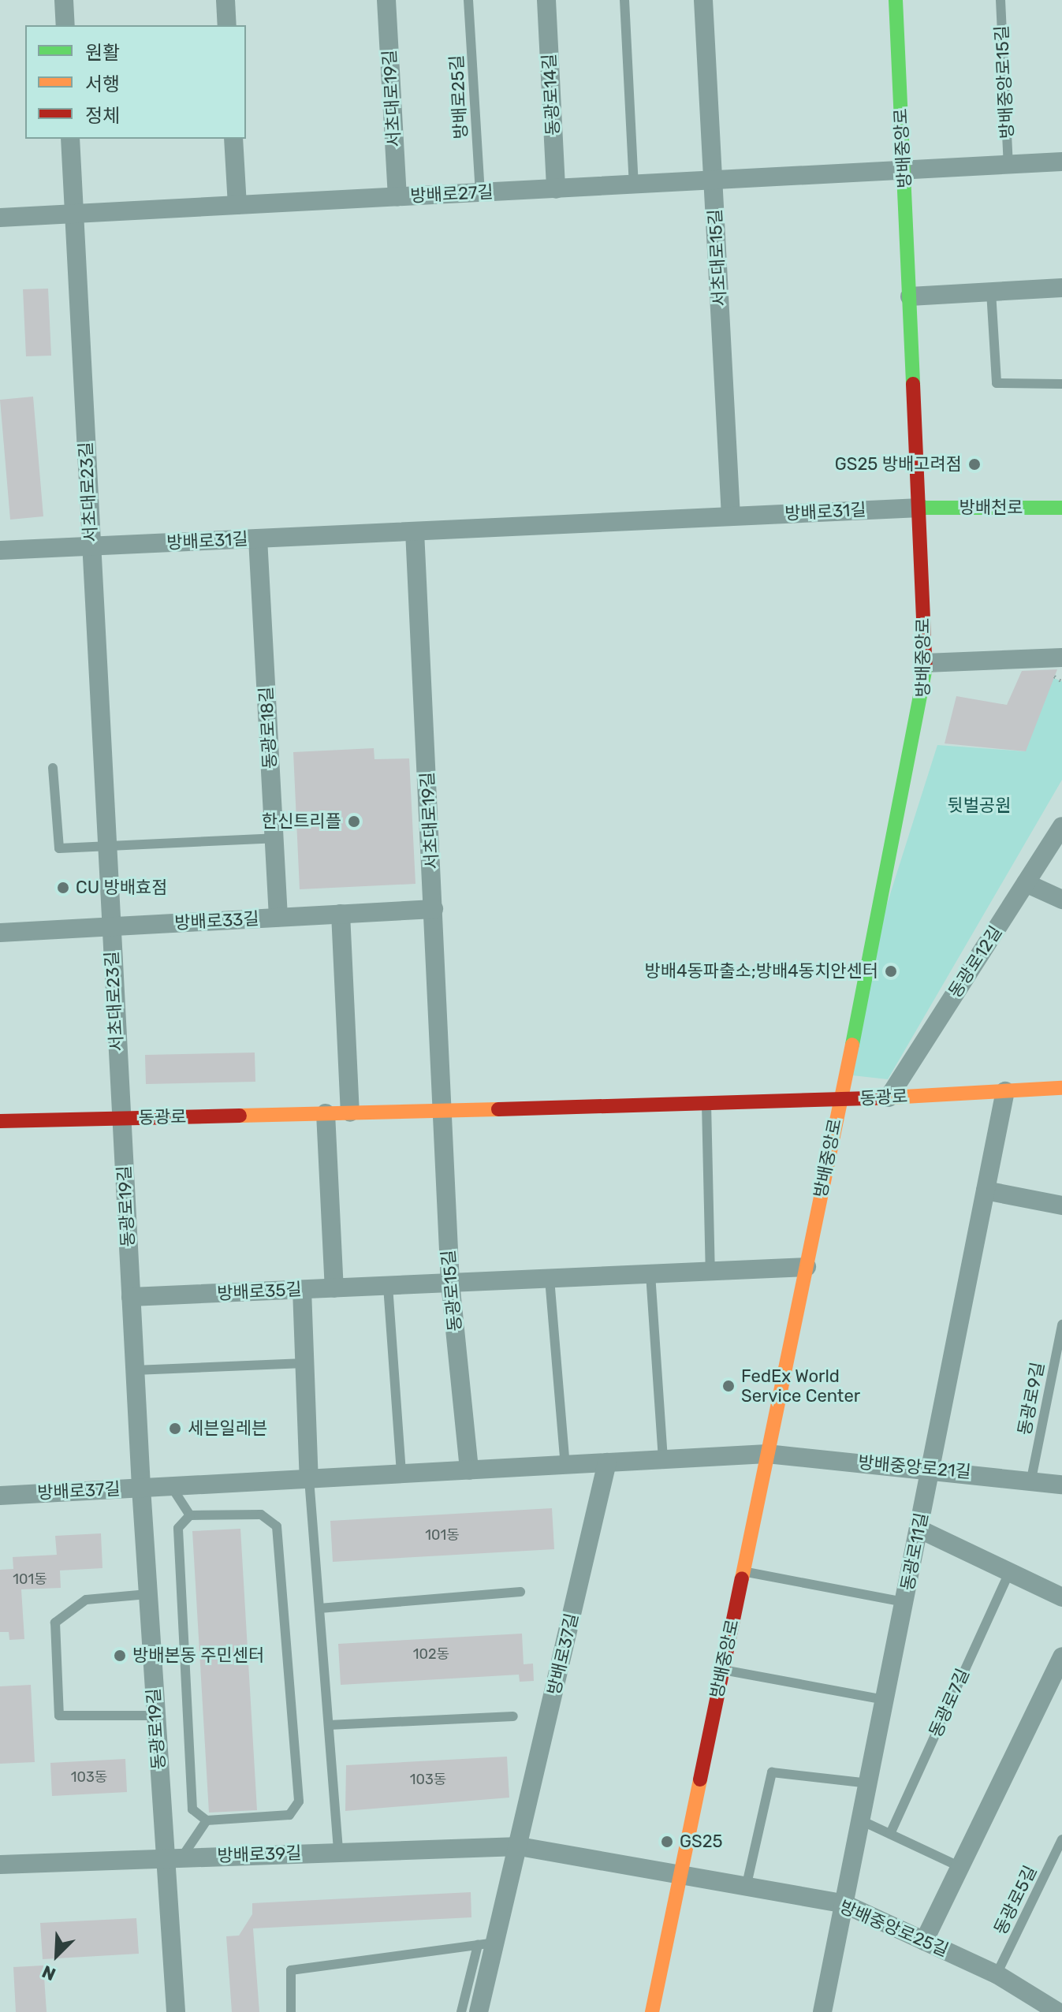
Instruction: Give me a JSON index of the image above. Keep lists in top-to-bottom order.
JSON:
{
  "streets": {
    "street": [
      "동광로14길",
      "서초대로19길",
      "방배중앙로",
      "방배로27길",
      "서초대로15길",
      "서초대로23길",
      "방배천로",
      "방배로31길",
      "동광로18길",
      "방배로33길",
      "동광로12길",
      "동광로",
      "동광로19길",
      "동광로15길",
      "방배로35길",
      "방배중앙로21길",
      "방배로37길",
      "동광로11길",
      "방배로39길",
      "방배중앙로25길"
    ],
    "lane": [
      "방배중앙로15길",
      "방배로25길",
      "동광로9길",
      "동광로7길",
      "동광로5길"
    ]
  },
  "crossings": [
    ["동광로14길", "방배로27길"],
    ["방배로25길", "방배로27길"],
    ["서초대로19길", "방배로27길"],
    ["서초대로19길", "방배로31길"],
    ["서초대로19길", "방배로33길"],
    ["서초대로19길", "동광로"],
    ["서초대로19길", "동광로15길"],
    ["방배중앙로", "방배로27길"],
    ["방배중앙로", "방배천로"],
    ["방배중앙로", "방배로31길"],
    ["방배중앙로", "동광로"],
    ["방배중앙로", "방배로35길"],
    ["방배중앙로", "방배중앙로21길"],
    ["방배중앙로", "방배로37길"],
    ["방배중앙로", "방배로39길"],
    ["방배중앙로", "방배중앙로25길"],
    ["방배로27길", "서초대로15길"],
    ["방배로27길", "서초대로23길"],
    ["서초대로15길", "방배로31길"],
    ["서초대로23길", "방배로31길"],
    ["서초대로23길", "방배로33길"],
    ["서초대로23길", "동광로"],
    ["서초대로23길", "동광로19길"],
    ["방배천로", "방배로31길"],
    ["방배로31길", "동광로18길"],
    ["동광로18길", "방배로33길"],
    ["동광로12길", "동광로"],
    ["동광로", "동광로19길"],
    ["동광로", "동광로15길"],
    ["동광로", "동광로11길"],
    ["동광로19길", "방배로35길"],
    ["동광로19길", "방배로37길"],
    ["동광로19길", "방배로39길"],
    ["동광로15길", "방배로35길"],
    ["동광로15길", "방배로37길"],
    ["동광로9길", "방배중앙로21길"],
    ["방배중앙로21길", "방배로37길"],
    ["방배중앙로21길", "동광로11길"],
    ["방배로37길", "방배로39길"],
    ["동광로11길", "방배중앙로25길"],
    ["방배로39길", "방배중앙로25길"],
    ["동광로5길", "방배중앙로25길"]
  ],
  "parks": ["뒷벌공원"],
  "places": [
    "GS25 방배고려점",
    "한신트리플",
    "CU 방배효점",
    "방배4동파출소;방배4동치안센터",
    "FedEx World Service Center",
    "세븐일레븐",
    "방배본동 주민센터",
    "GS25"
  ],
  "house_numbers": [
    "101동",
    "101동",
    "102동",
    "103동",
    "103동"
  ],
  "legend": ["원활", "서행", "정체"],
  "north": "bottom left"
}
